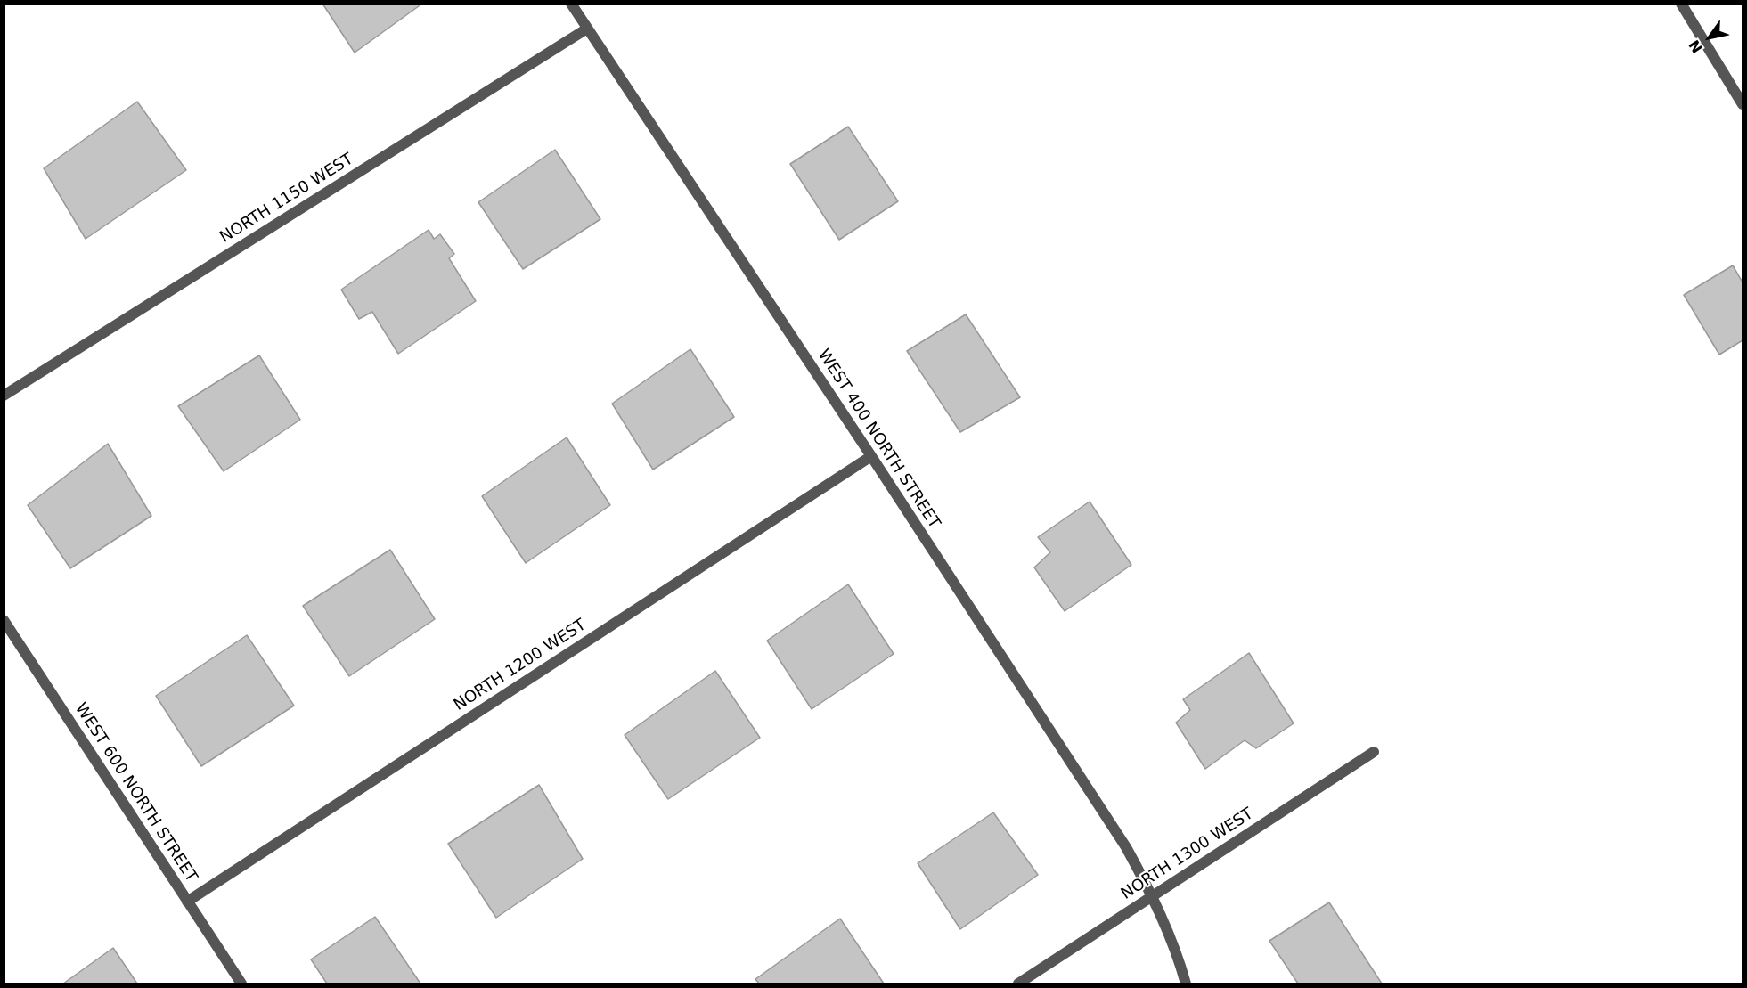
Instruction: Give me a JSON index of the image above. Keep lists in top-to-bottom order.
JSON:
{
  "streets": {
    "street": [
      "NORTH 1150 WEST",
      "WEST 400 NORTH STREET",
      "NORTH 1200 WEST",
      "WEST 600 NORTH STREET",
      "NORTH 1300 WEST"
    ]
  },
  "crossings": [
    ["NORTH 1150 WEST", "WEST 400 NORTH STREET"],
    ["WEST 400 NORTH STREET", "NORTH 1200 WEST"],
    ["WEST 400 NORTH STREET", "NORTH 1300 WEST"],
    ["NORTH 1200 WEST", "WEST 600 NORTH STREET"]
  ],
  "north": "bottom left"
}
